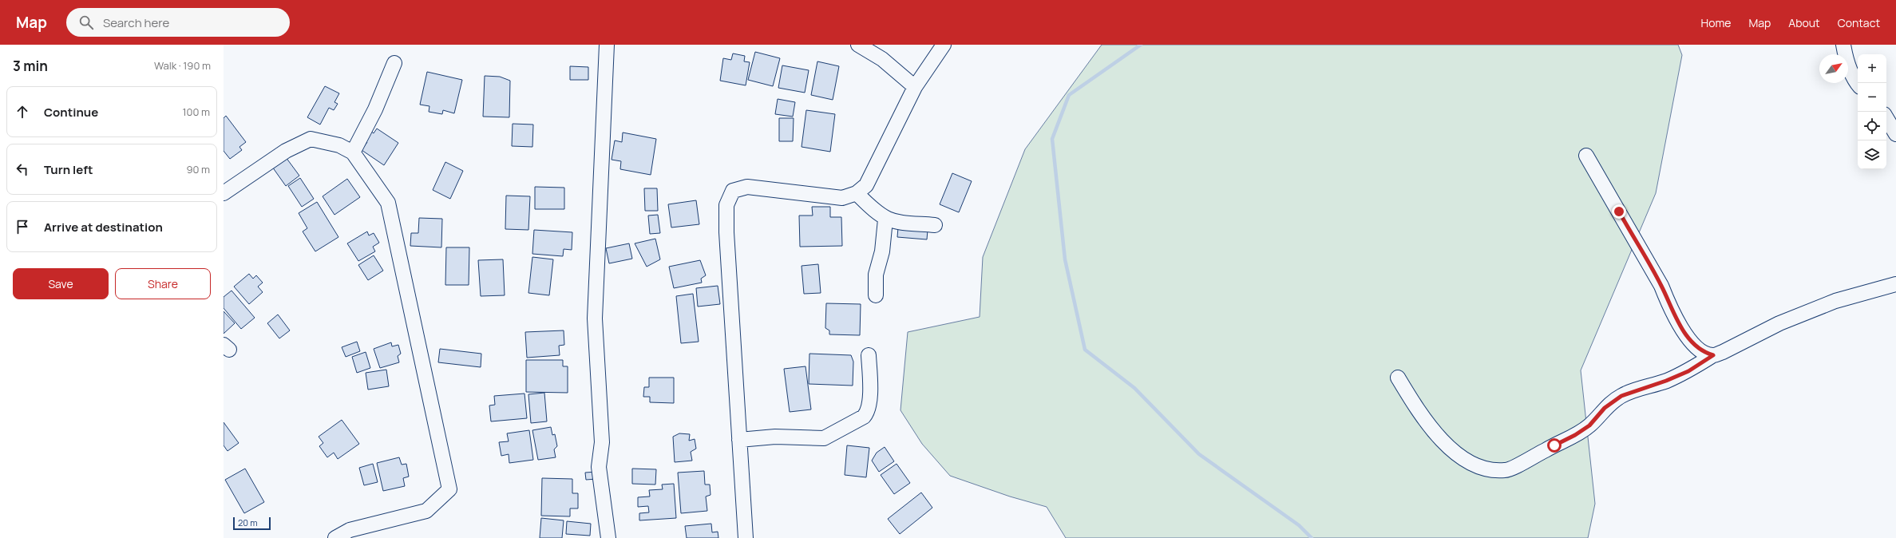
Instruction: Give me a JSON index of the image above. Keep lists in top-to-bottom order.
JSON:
{
  "scale_bar": "20 m",
  "north": "top right",
  "page": {
    "header": "Map",
    "search": "Search here",
    "nav": [
      "Home",
      "Map",
      "About",
      "Contact"
    ],
    "heading": ["3 min", "Walk · 190 m"],
    "map_buttons": ["+", "−"],
    "list": [
      ["Continue", "100 m"],
      ["Turn left", "90 m"],
      "Arrive at destination"
    ],
    "buttons": ["Save", "Share"],
    "scale": "20 m"
  }
}
